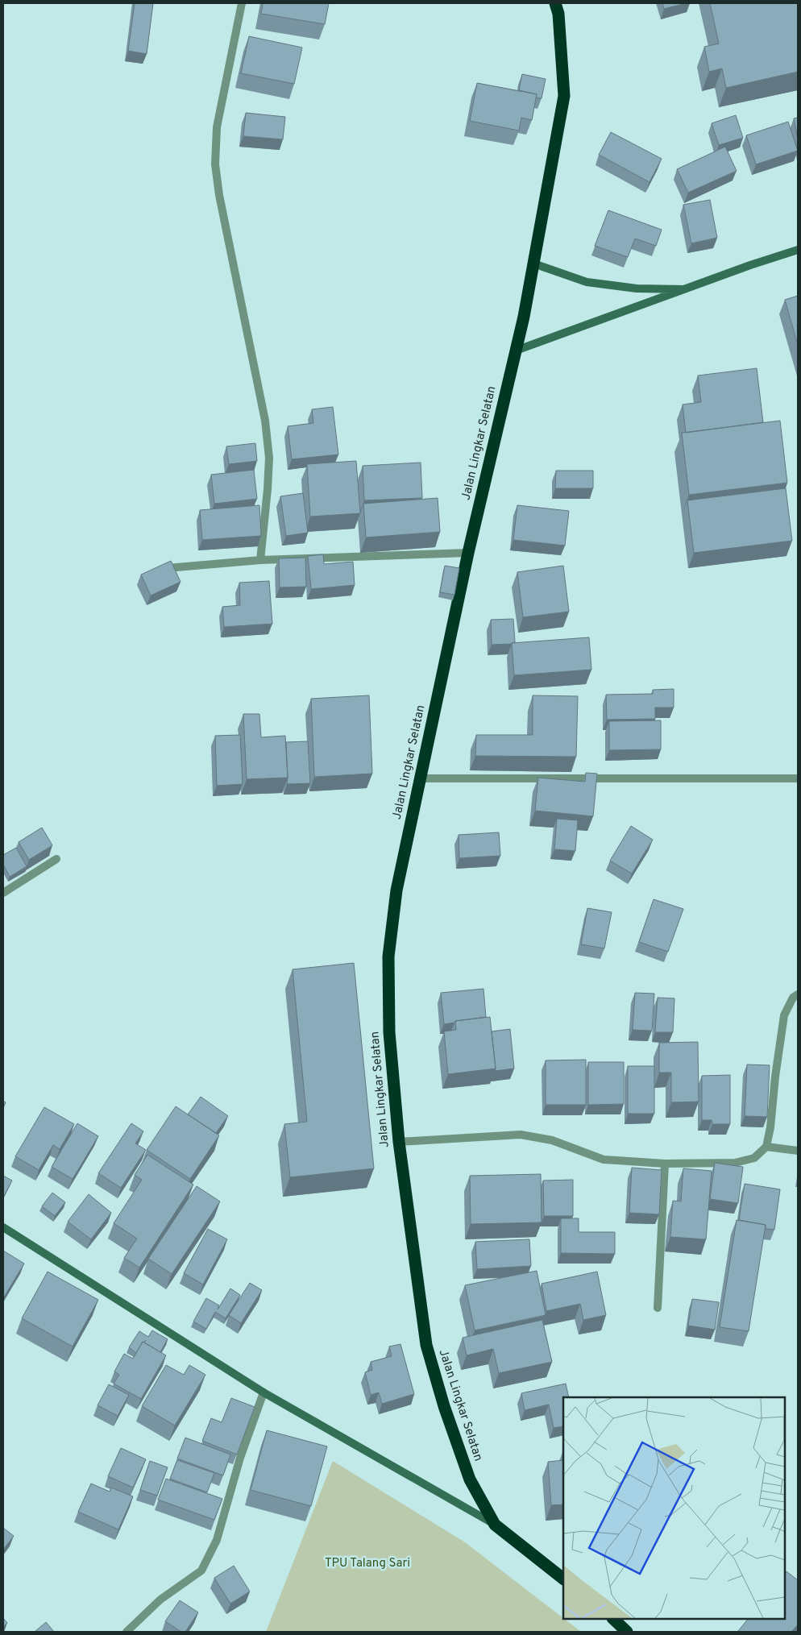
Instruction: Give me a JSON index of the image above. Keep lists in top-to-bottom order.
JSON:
{
  "streets": {
    "highway": ["Jalan Lingkar Selatan"]
  },
  "parks": ["TPU Talang Sari"]
}
